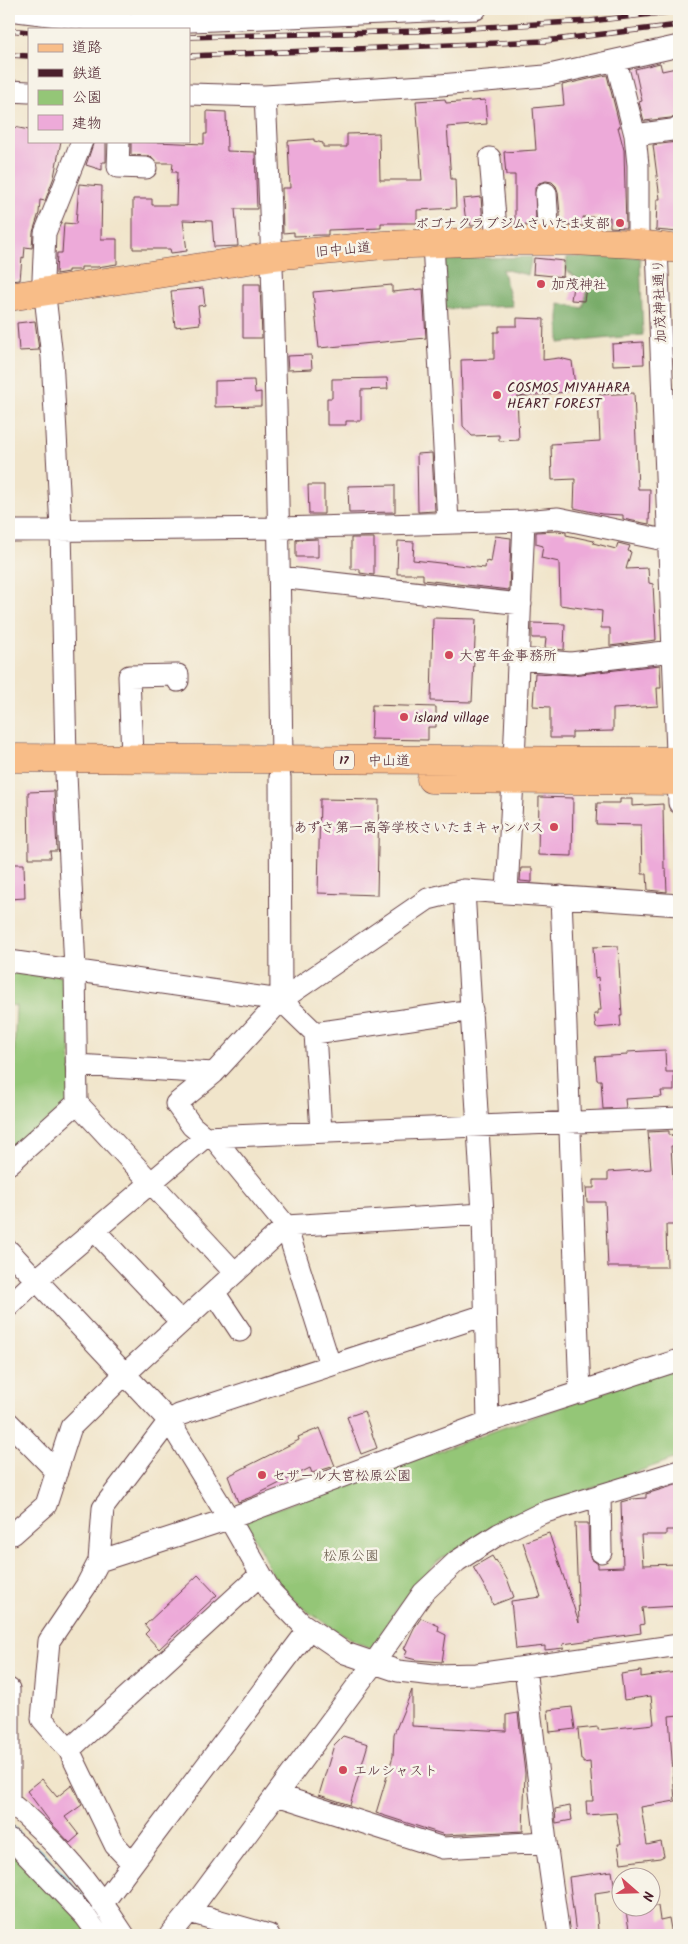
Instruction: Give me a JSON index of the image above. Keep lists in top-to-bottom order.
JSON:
{
  "streets": {
    "main road": ["旧中山道", "17", "中山道"],
    "street": ["加茂神社通り"]
  },
  "crossings": [
    ["旧中山道", "加茂神社通り"],
    ["加茂神社通り", "中山道"]
  ],
  "parks": ["松原公園"],
  "places": [
    "ポゴナクラブジムさいたま支部",
    "加茂神社",
    "COSMOS MIYAHARA HEART FOREST",
    "大宮年金事務所",
    "island village",
    "あずさ第一高等学校さいたまキャンパス",
    "セザール大宮松原公園",
    "エルシャスト"
  ],
  "legend": [
    "道路",
    "鉄道",
    "公園",
    "建物"
  ],
  "north": "right"
}
